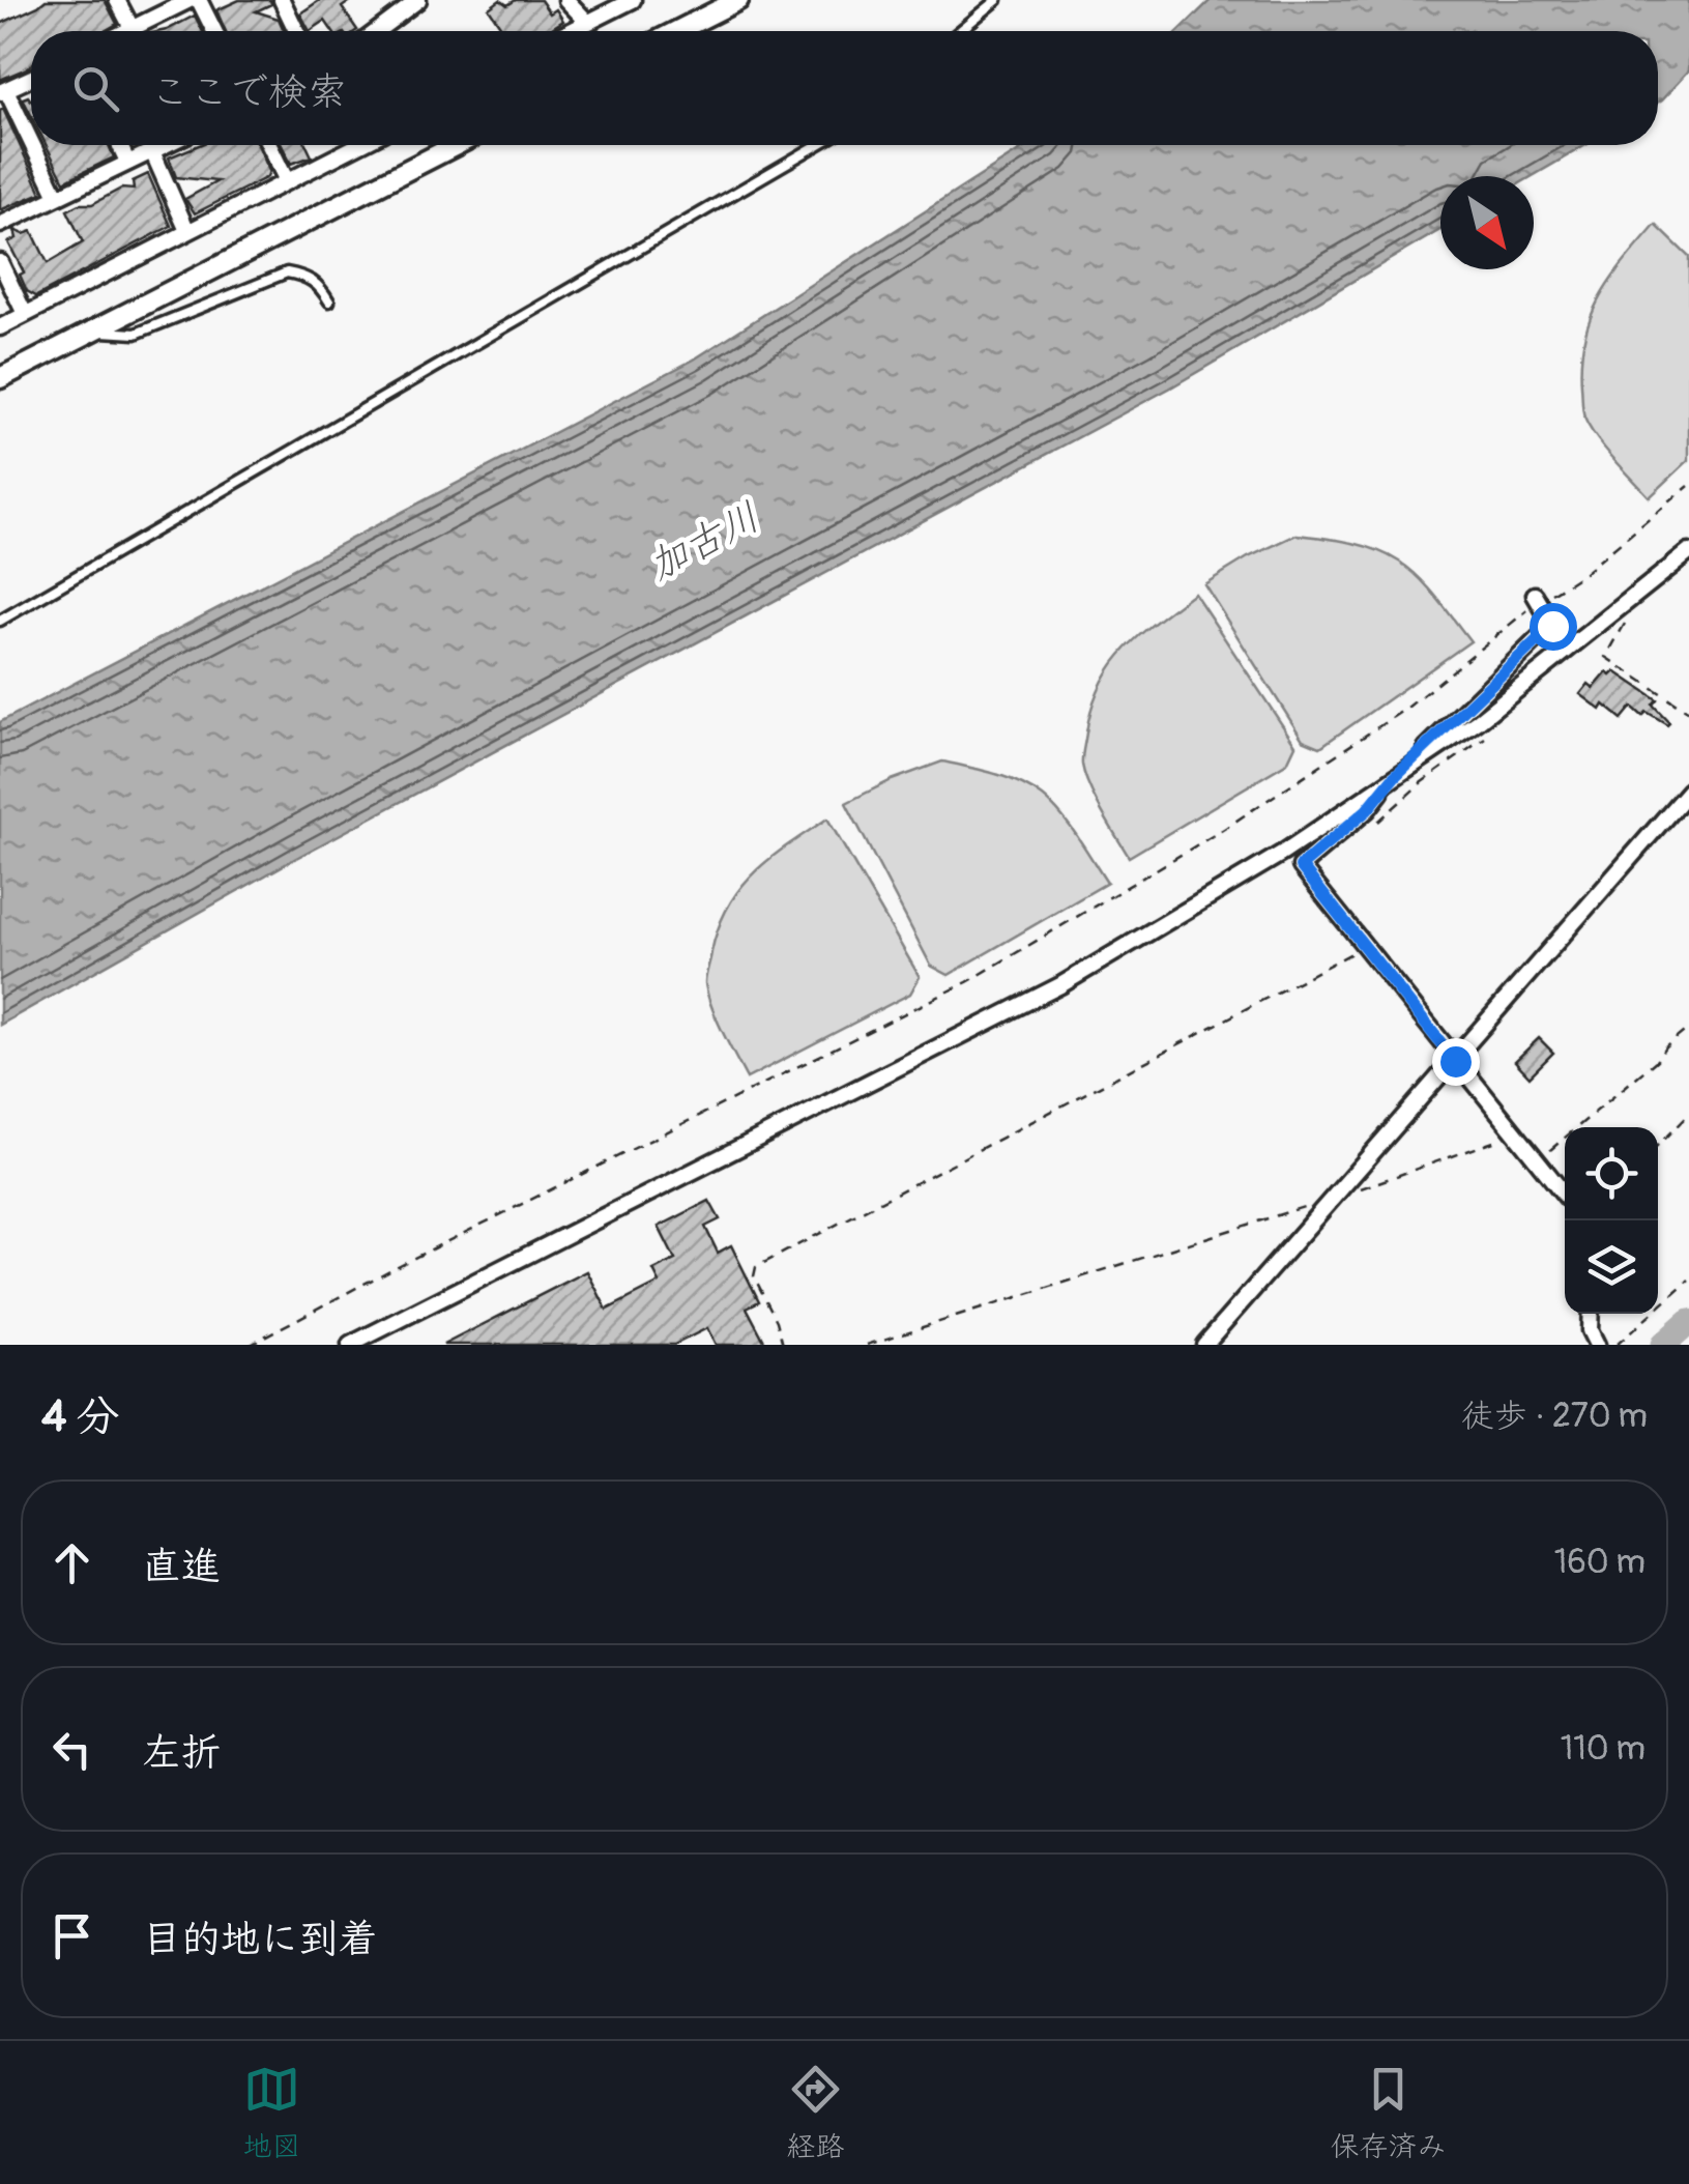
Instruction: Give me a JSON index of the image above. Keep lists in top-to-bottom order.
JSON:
{
  "water": ["加古川"],
  "north": "bottom right",
  "page": {
    "search": "ここで検索",
    "heading": ["4 分", "徒歩 · 270 m"],
    "list": [
      ["直進", "160 m"],
      ["左折", "110 m"],
      "目的地に到着"
    ],
    "nav": ["地図", "経路", "保存済み"]
  }
}
